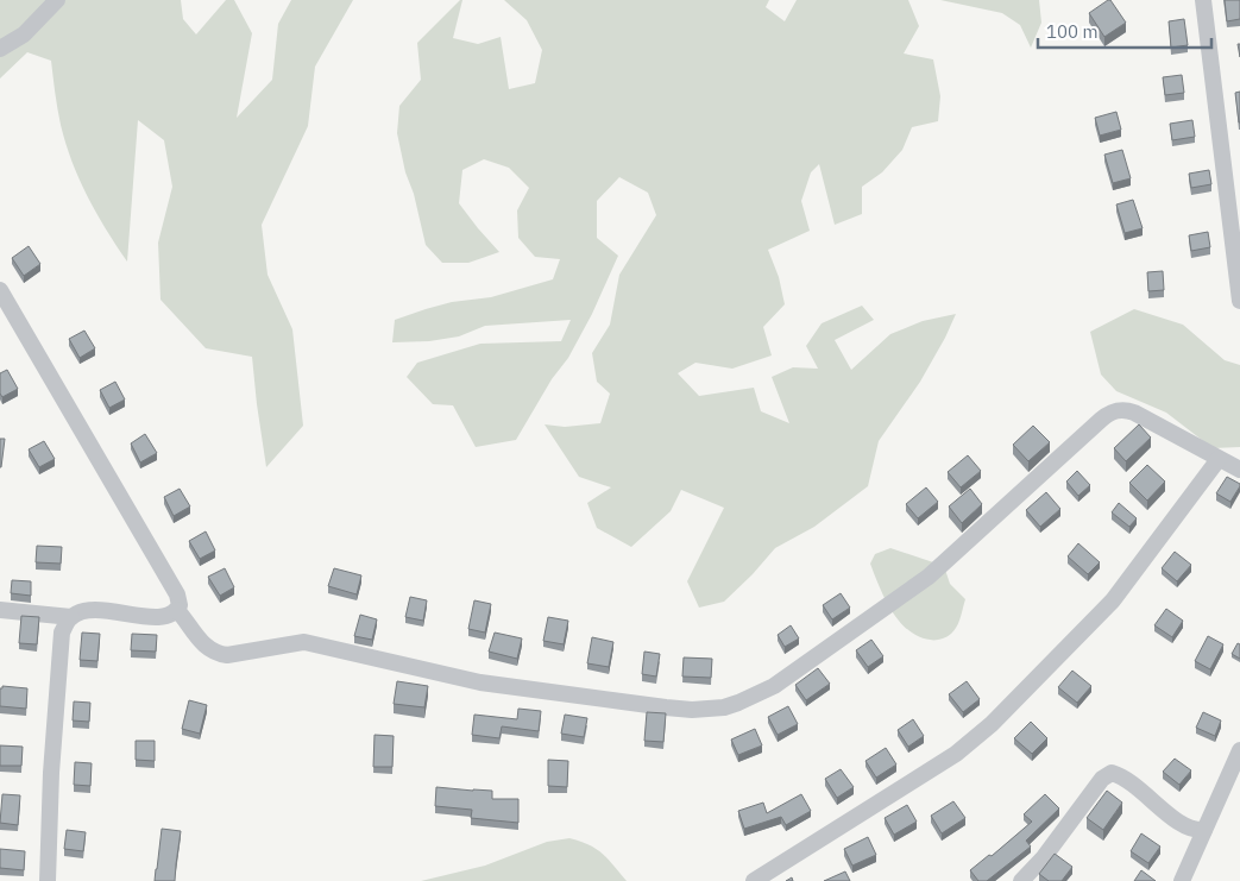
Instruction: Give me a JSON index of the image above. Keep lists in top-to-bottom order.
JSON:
{
  "scale_bar": "100 m"
}
